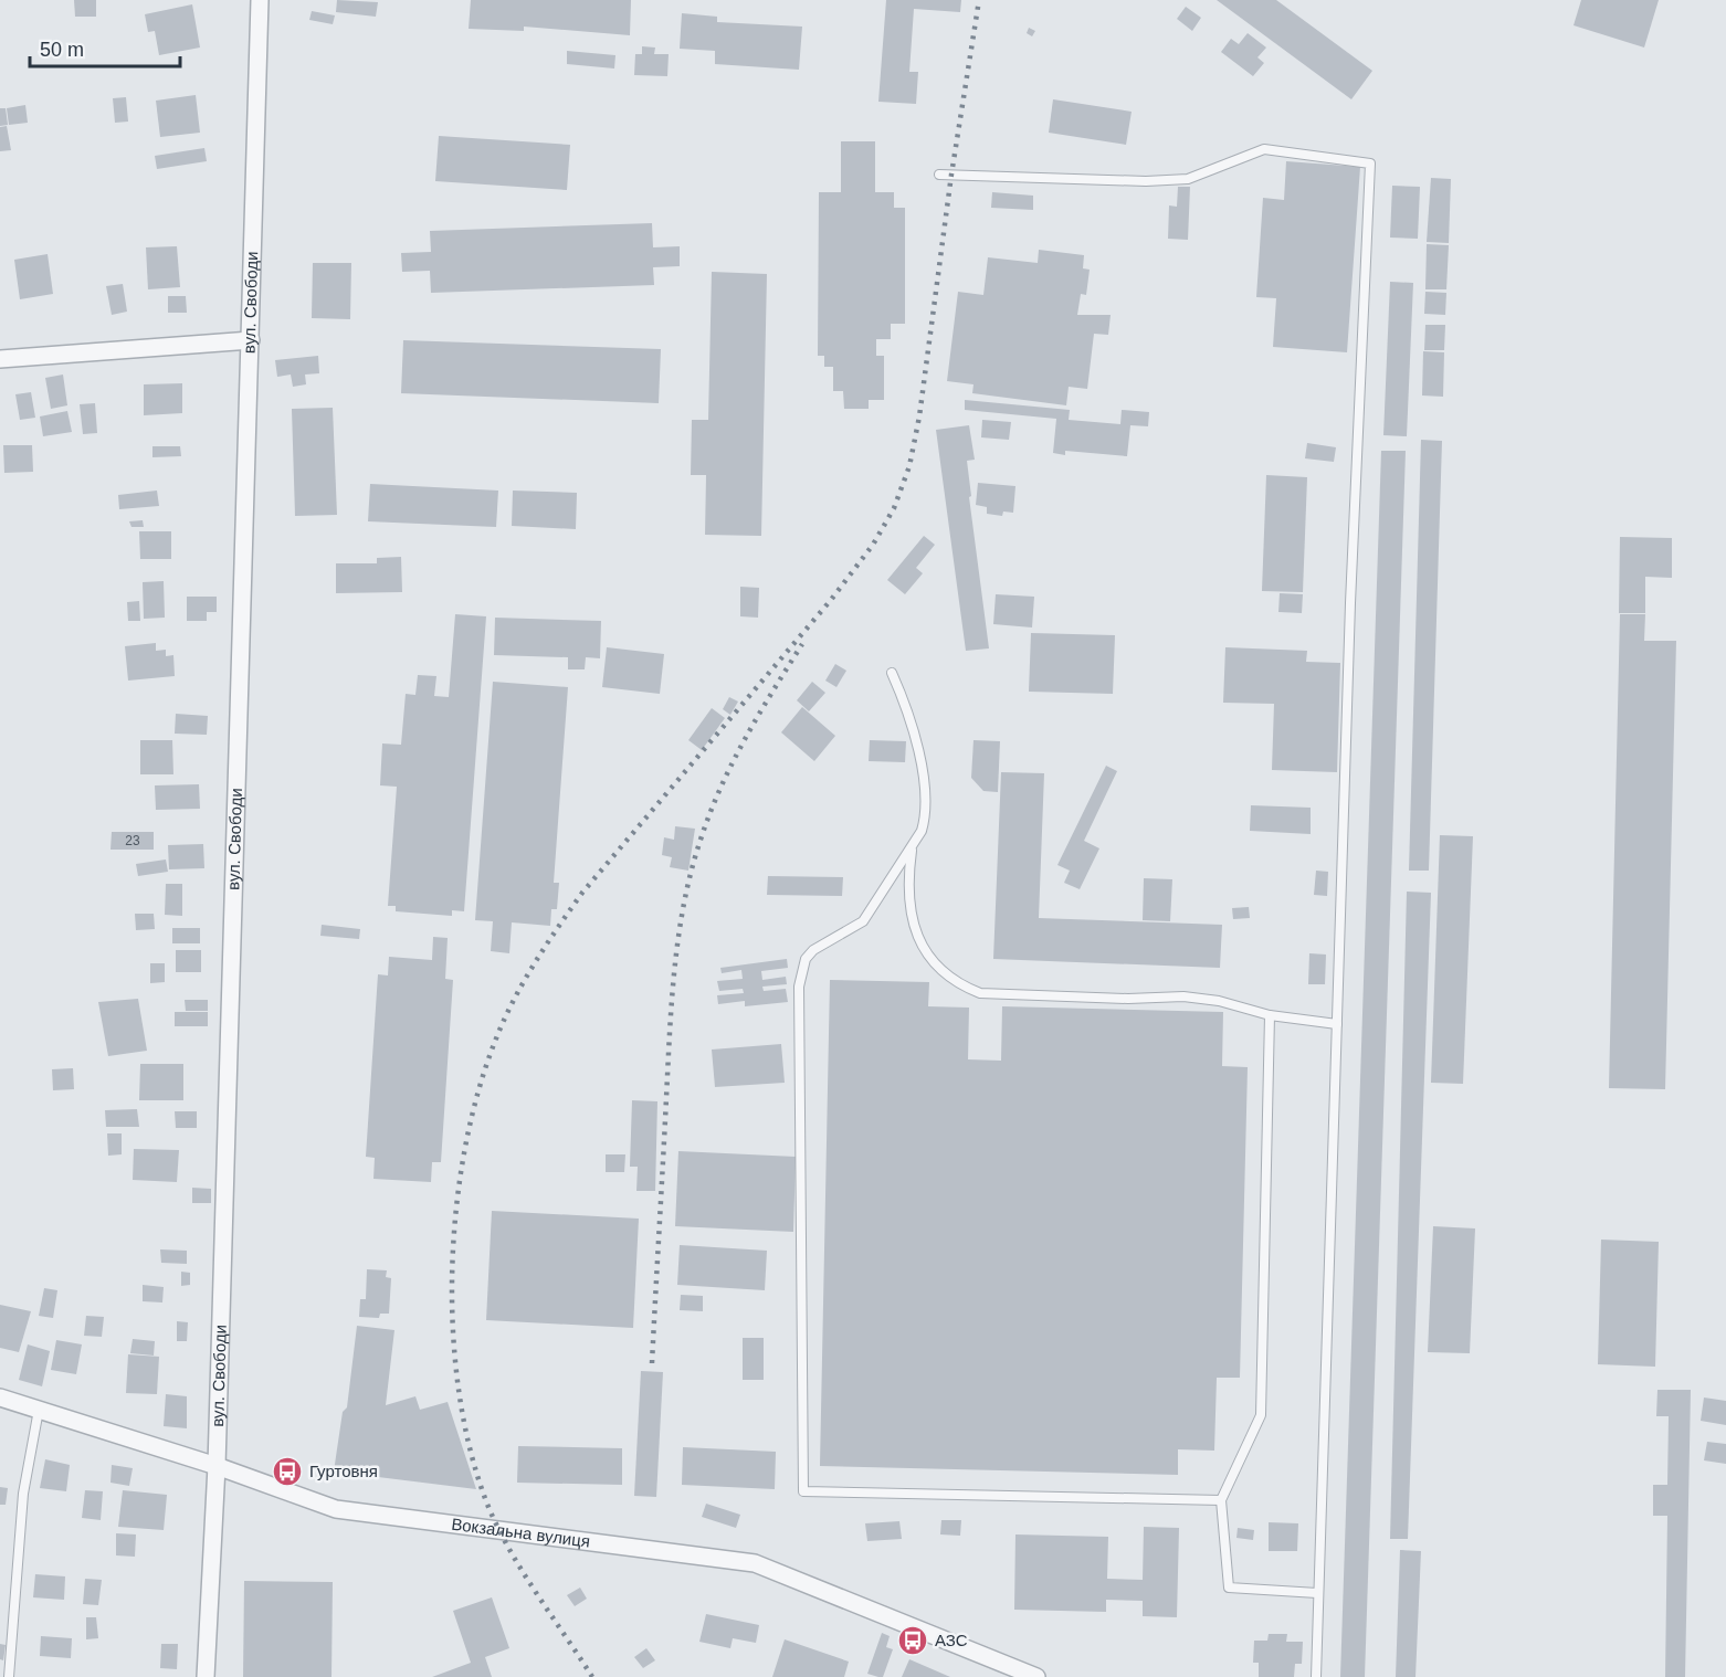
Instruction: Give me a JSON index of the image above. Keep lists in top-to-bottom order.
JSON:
{
  "streets": {
    "street": ["вул. Свободи", "Вокзальна вулиця"]
  },
  "crossings": [
    ["вул. Свободи", "Вокзальна вулиця"]
  ],
  "places": {
    "bus stop": ["Гуртовня", "АЗС"]
  },
  "house_numbers": ["23"],
  "scale_bar": "50 m"
}
